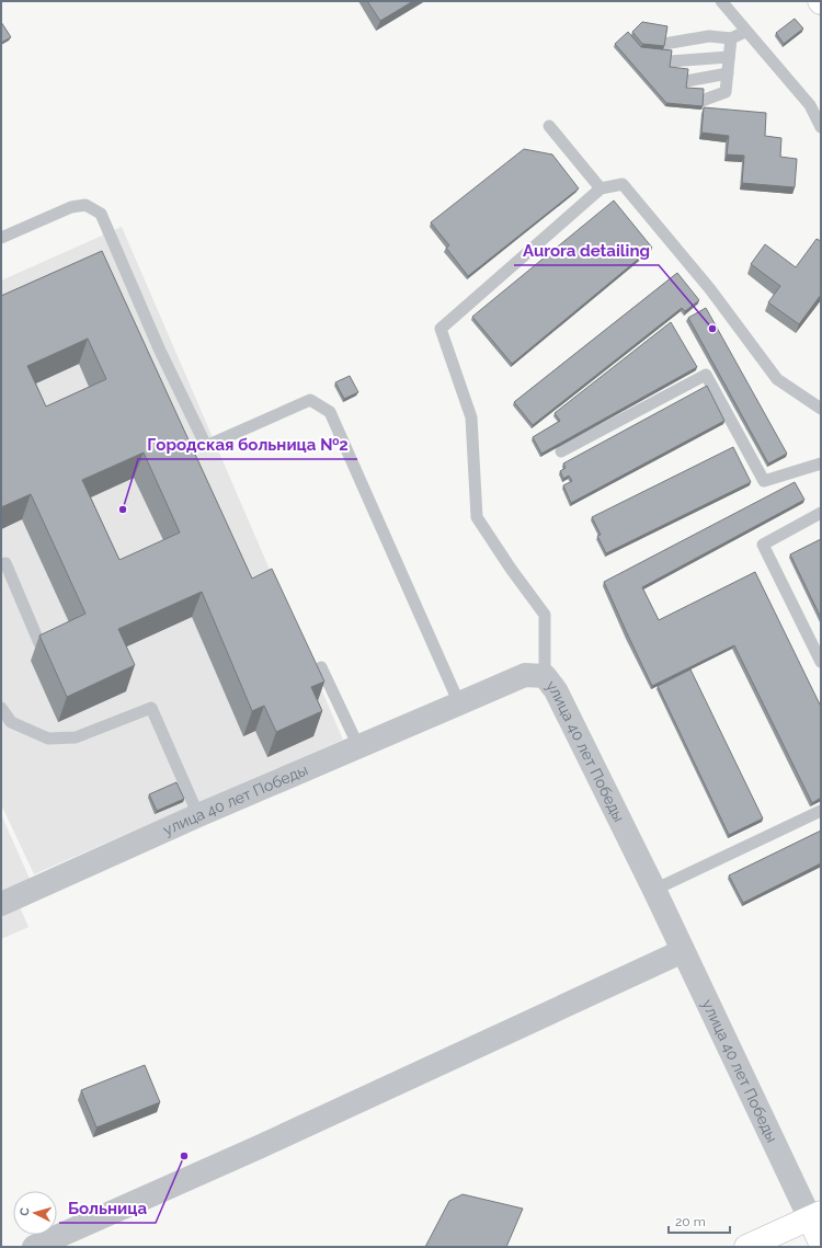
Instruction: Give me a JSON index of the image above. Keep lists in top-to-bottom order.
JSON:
{
  "streets": {
    "main road": ["улица 40 лет Победы"]
  },
  "places": ["Aurora detailing", "Городская больница №2", "Больница"],
  "scale_bar": "20 m",
  "north": "left"
}
